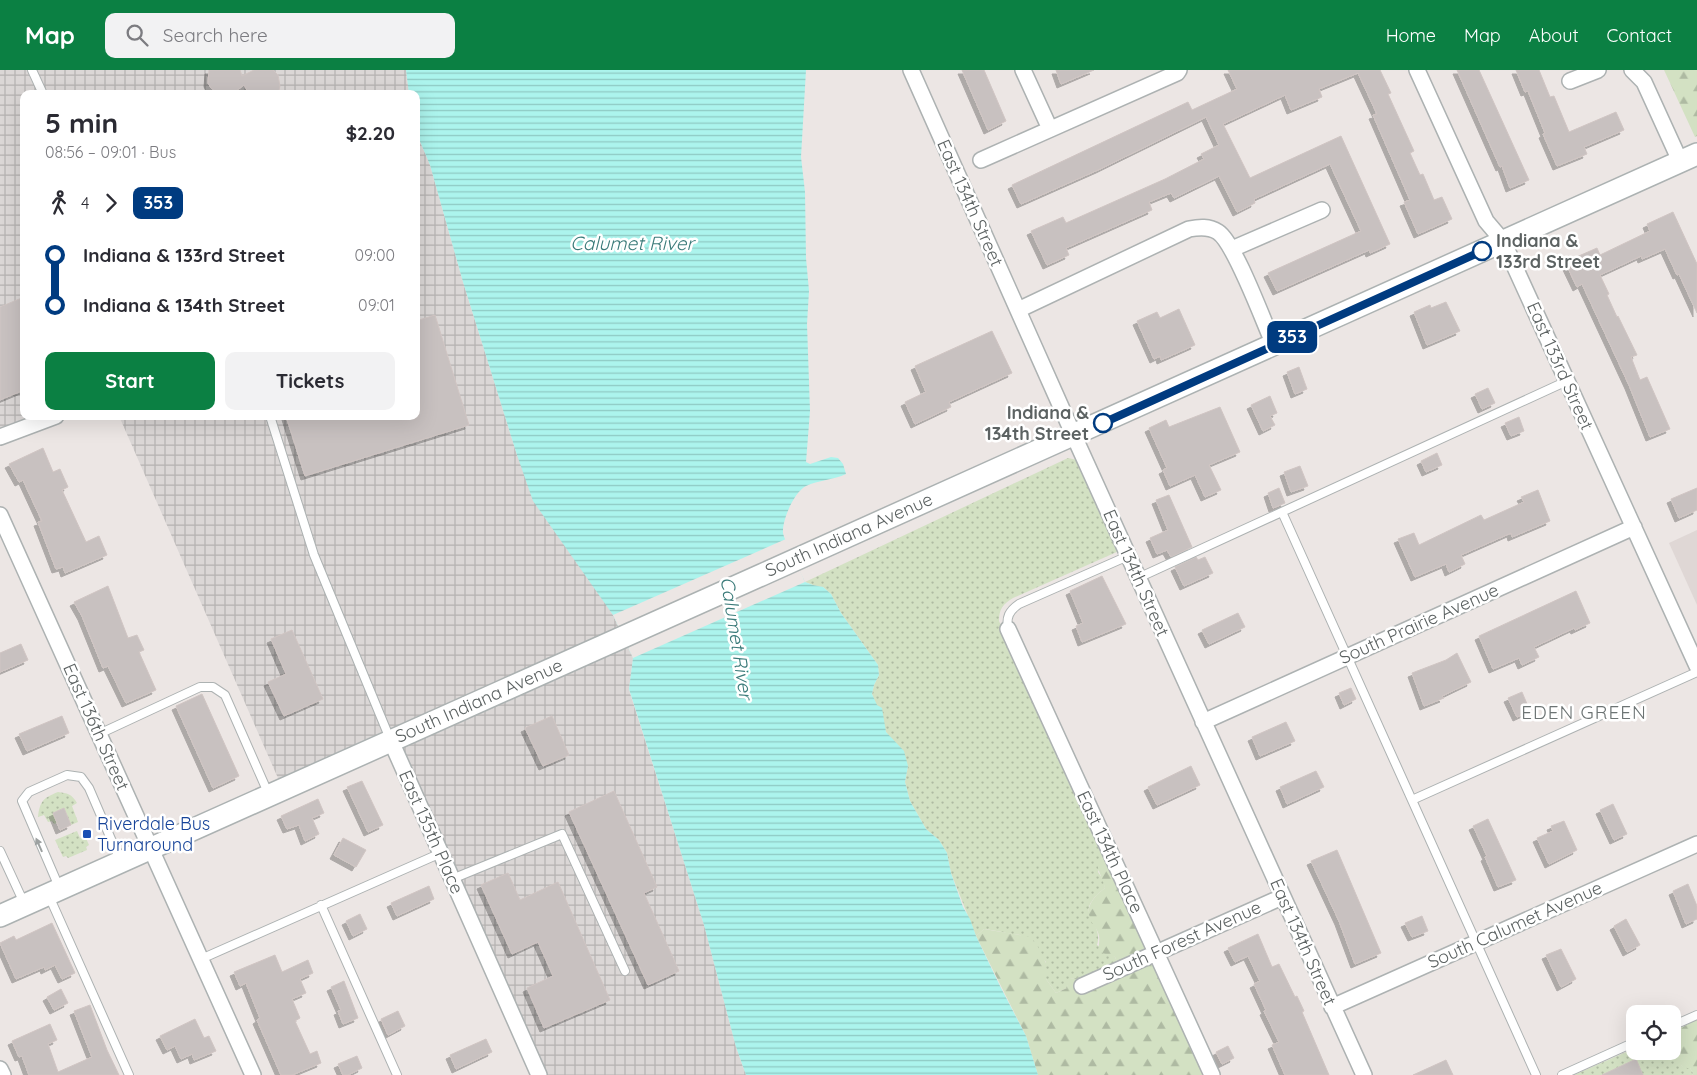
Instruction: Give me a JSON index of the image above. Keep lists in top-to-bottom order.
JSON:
{
  "streets": {
    "main road": ["South Indiana Avenue"],
    "street": [
      "East 134th Street",
      "East 133rd Street",
      "South Prairie Avenue",
      "East 136th Street",
      "East 135th Place",
      "East 134th Place",
      "South Calumet Avenue",
      "South Forest Avenue"
    ]
  },
  "crossings": [
    ["East 134th Street", "South Indiana Avenue"],
    ["East 134th Street", "South Prairie Avenue"],
    ["East 134th Street", "South Calumet Avenue"],
    ["East 134th Street", "South Forest Avenue"],
    ["East 133rd Street", "South Indiana Avenue"],
    ["East 133rd Street", "South Prairie Avenue"],
    ["South Indiana Avenue", "East 136th Street"],
    ["South Indiana Avenue", "East 135th Place"],
    ["East 134th Place", "South Forest Avenue"]
  ],
  "districts": ["EDEN GREEN"],
  "water": ["Calumet River"],
  "places": {
    "other": ["Indiana & 133rd Street", "Indiana & 134th Street"],
    "transit": ["Riverdale Bus Turnaround"]
  },
  "lines": ["bus line 353"],
  "page": {
    "header": "Map",
    "search": "Search here",
    "nav": [
      "Home",
      "Map",
      "About",
      "Contact"
    ],
    "on_map": "353",
    "heading": ["5 min", "08:56 – 09:01 · Bus", "$2.20"],
    "legs": ["4", "353"],
    "list": [
      {
        "name": "Indiana & 133rd Street",
        "value": "09:00"
      },
      {
        "name": "Indiana & 134th Street",
        "value": "09:01"
      }
    ],
    "buttons": ["Start", "Tickets"]
  }
}
